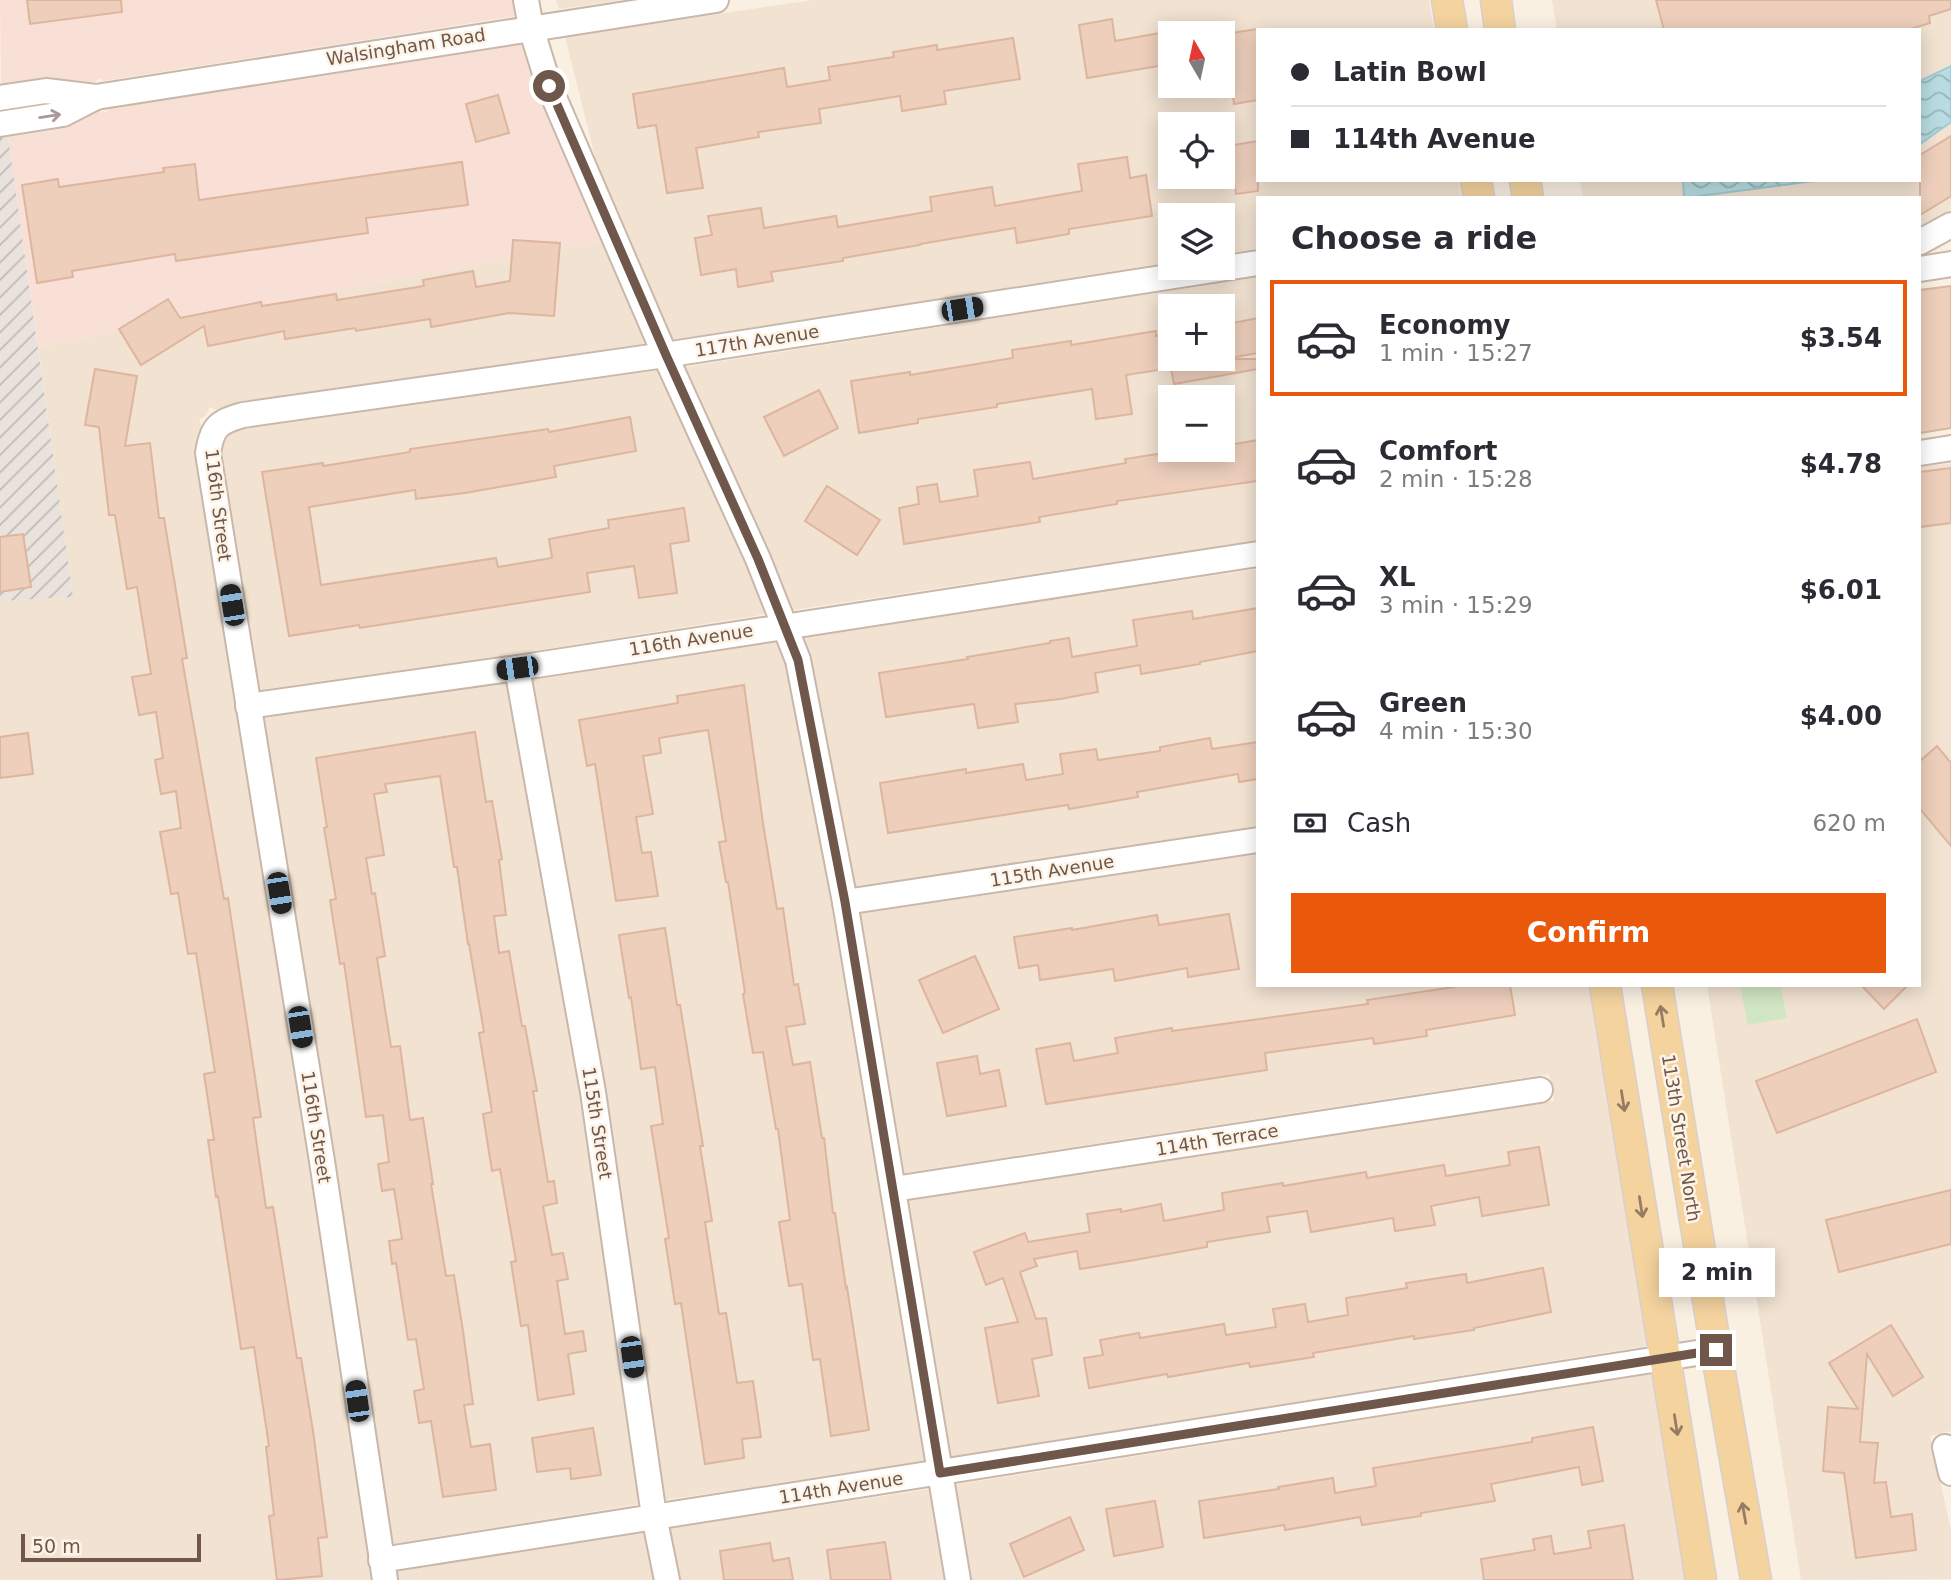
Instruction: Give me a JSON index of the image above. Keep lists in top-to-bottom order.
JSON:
{
  "streets": {
    "main road": ["113th Street North"],
    "street": [
      "Walsingham Road",
      "117th Avenue",
      "116th Street",
      "116th Avenue",
      "115th Avenue",
      "115th Street",
      "114th Terrace",
      "114th Avenue"
    ]
  },
  "crossings": [
    ["117th Avenue", "116th Street"],
    ["116th Street", "116th Avenue"],
    ["116th Street", "114th Avenue"],
    ["116th Avenue", "115th Street"],
    ["115th Street", "114th Avenue"],
    ["113th Street North", "114th Avenue"]
  ],
  "scale_bar": "50 m",
  "north": "top",
  "page": {
    "map_buttons": ["+", "−"],
    "banner": ["Latin Bowl", "114th Avenue"],
    "heading": "Choose a ride",
    "list": [
      {
        "name": "Economy",
        "note": "1 min · 15:27",
        "value": "$3.54"
      },
      {
        "name": "Comfort",
        "note": "2 min · 15:28",
        "value": "$4.78"
      },
      {
        "name": "XL",
        "note": "3 min · 15:29",
        "value": "$6.01"
      },
      {
        "name": "Green",
        "note": "4 min · 15:30",
        "value": "$4.00"
      }
    ],
    "pay": ["Cash", "620 m"],
    "buttons": "Confirm",
    "bubble": "2 min",
    "scale": "50 m"
  }
}
